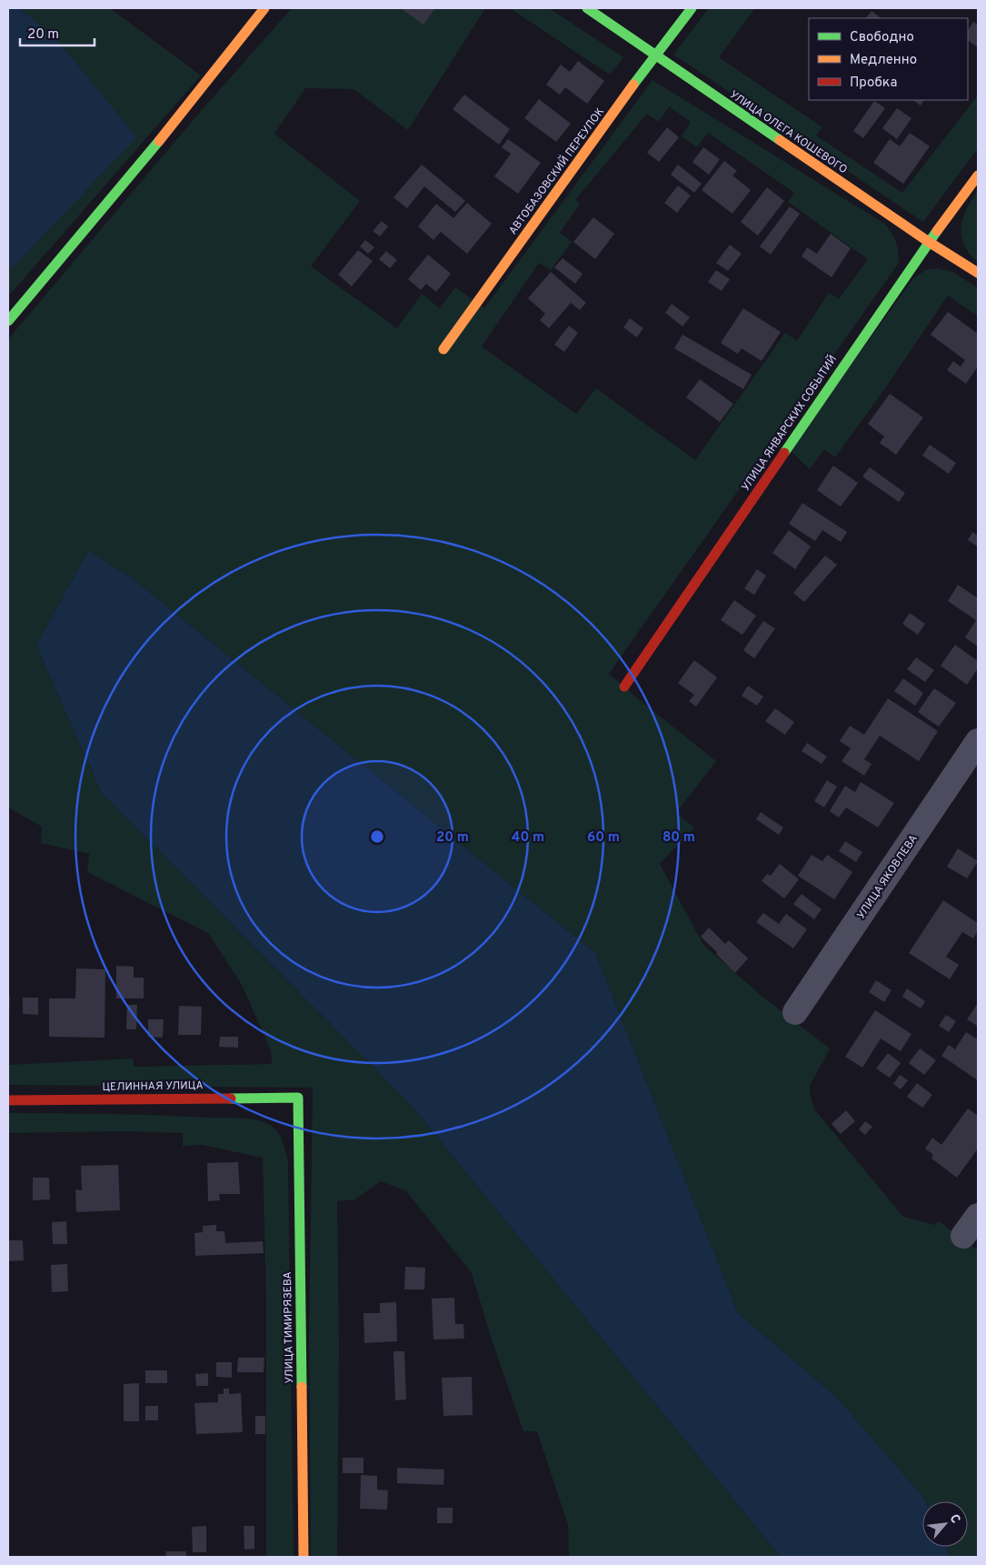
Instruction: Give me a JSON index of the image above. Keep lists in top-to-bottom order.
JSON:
{
  "streets": {
    "street": [
      "УЛИЦА ОЛЕГА КОШЕВОГО",
      "АВТОБАЗОВСКИЙ ПЕРЕУЛОК",
      "УЛИЦА ЯНВАРСКИХ СОБЫТИЙ",
      "УЛИЦА ЯКОВЛЕВА",
      "ЦЕЛИННАЯ УЛИЦА",
      "УЛИЦА ТИМИРЯЗЕВА"
    ]
  },
  "crossings": [
    ["УЛИЦА ОЛЕГА КОШЕВОГО", "АВТОБАЗОВСКИЙ ПЕРЕУЛОК"],
    ["УЛИЦА ОЛЕГА КОШЕВОГО", "УЛИЦА ЯНВАРСКИХ СОБЫТИЙ"],
    ["ЦЕЛИННАЯ УЛИЦА", "УЛИЦА ТИМИРЯЗЕВА"]
  ],
  "legend": ["Свободно", "Медленно", "Пробка"],
  "scale_bar": "20 m",
  "north": "top right",
  "rings": [
    "20 m",
    "40 m",
    "60 m",
    "80 m"
  ]
}
